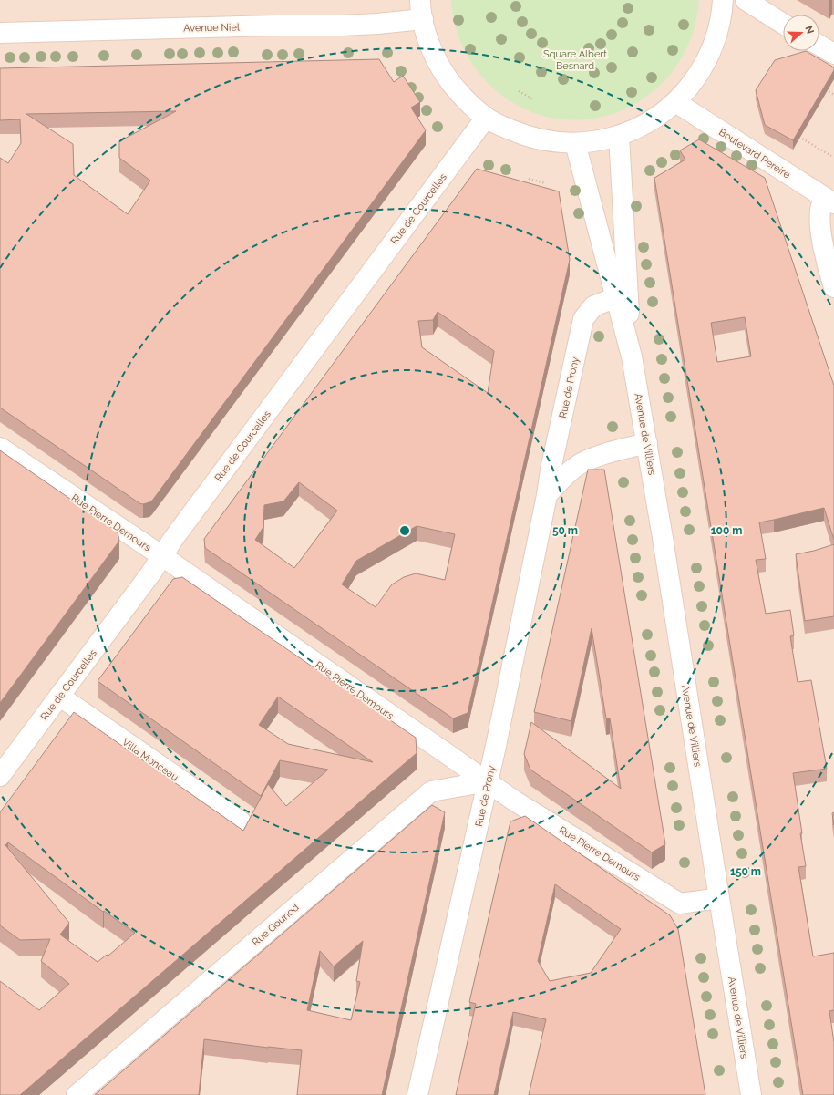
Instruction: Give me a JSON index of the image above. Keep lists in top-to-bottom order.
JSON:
{
  "streets": {
    "street": [
      "Avenue Niel",
      "Boulevard Pereire",
      "Rue de Courcelles",
      "Rue de Prony",
      "Avenue de Villiers",
      "Rue Pierre Demours",
      "Villa Monceau",
      "Rue Gounod"
    ]
  },
  "crossings": [
    ["Rue de Courcelles", "Rue Pierre Demours"],
    ["Rue de Courcelles", "Villa Monceau"],
    ["Rue de Prony", "Avenue de Villiers"],
    ["Rue de Prony", "Rue Pierre Demours"],
    ["Rue de Prony", "Rue Gounod"],
    ["Avenue de Villiers", "Rue Pierre Demours"],
    ["Rue Pierre Demours", "Rue Gounod"]
  ],
  "parks": ["Square Albert Besnard"],
  "north": "right",
  "rings": ["50 m", "100 m", "150 m"]
}
